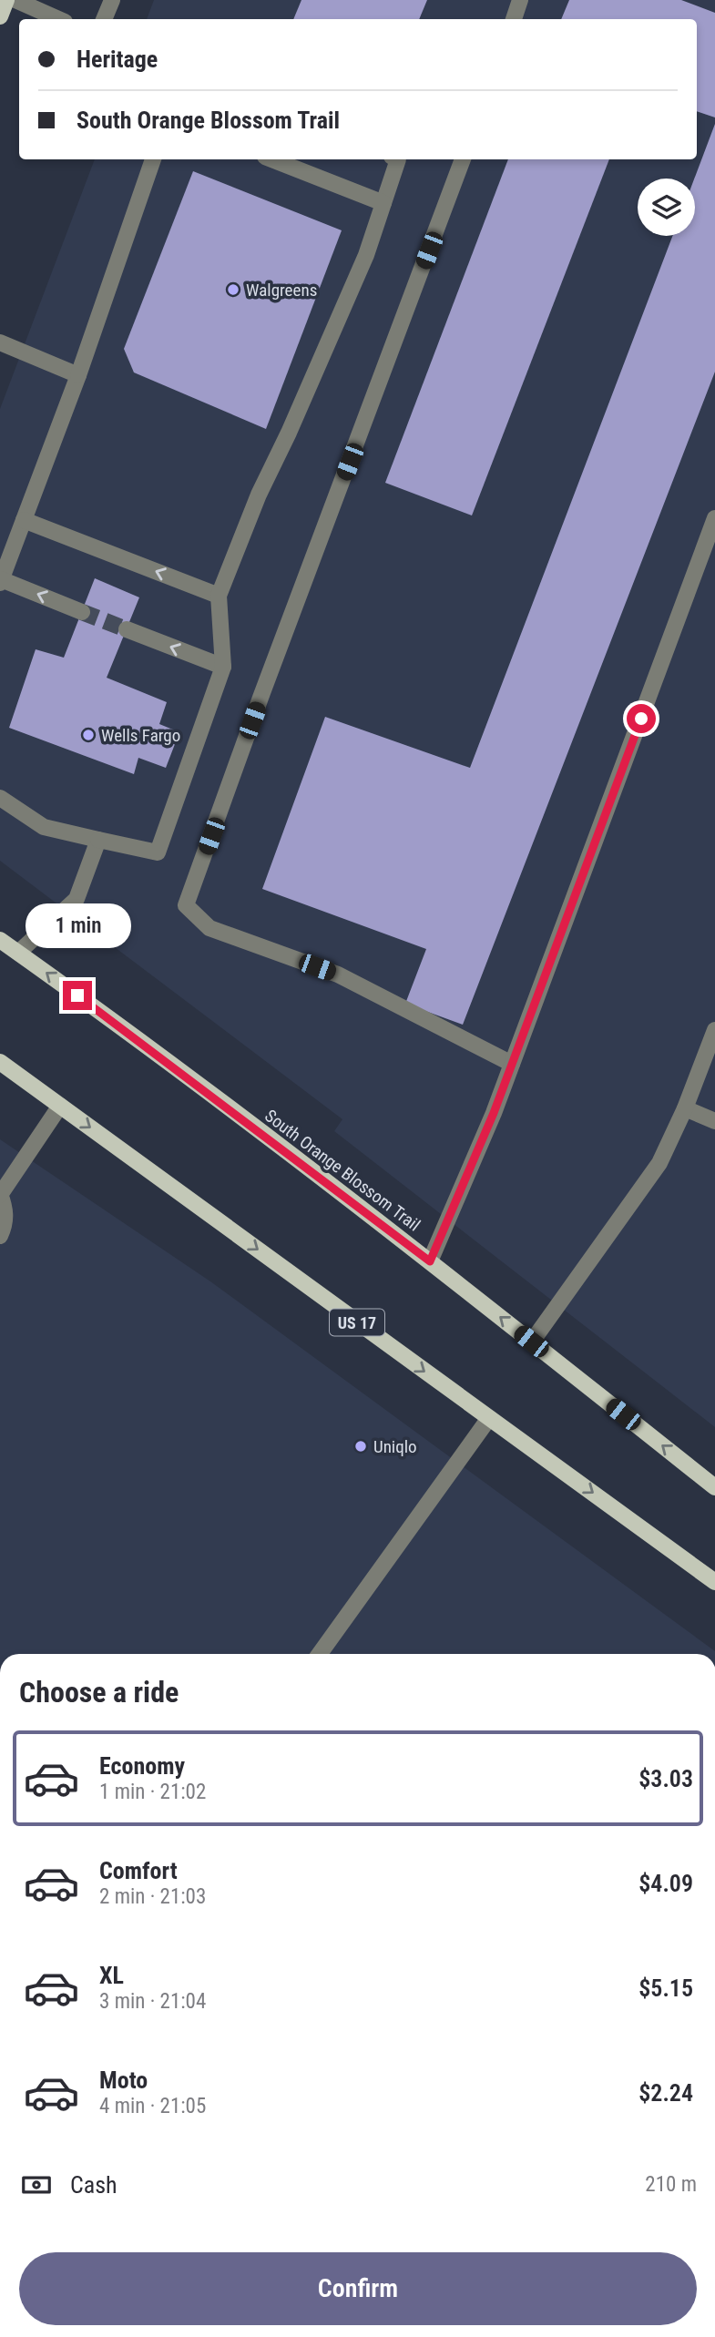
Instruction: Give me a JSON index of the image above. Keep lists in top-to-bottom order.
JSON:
{
  "streets": {
    "main road": ["South Orange Blossom Trail", "US 17"]
  },
  "places": ["Walgreens", "Wells Fargo", "Uniqlo"],
  "page": {
    "banner": ["Heritage", "South Orange Blossom Trail"],
    "bubble": "1 min",
    "heading": "Choose a ride",
    "list": [
      {
        "name": "Economy",
        "note": "1 min · 21:02",
        "value": "$3.03"
      },
      {
        "name": "Comfort",
        "note": "2 min · 21:03",
        "value": "$4.09"
      },
      {
        "name": "XL",
        "note": "3 min · 21:04",
        "value": "$5.15"
      },
      {
        "name": "Moto",
        "note": "4 min · 21:05",
        "value": "$2.24"
      }
    ],
    "pay": ["Cash", "210 m"],
    "buttons": "Confirm"
  }
}
